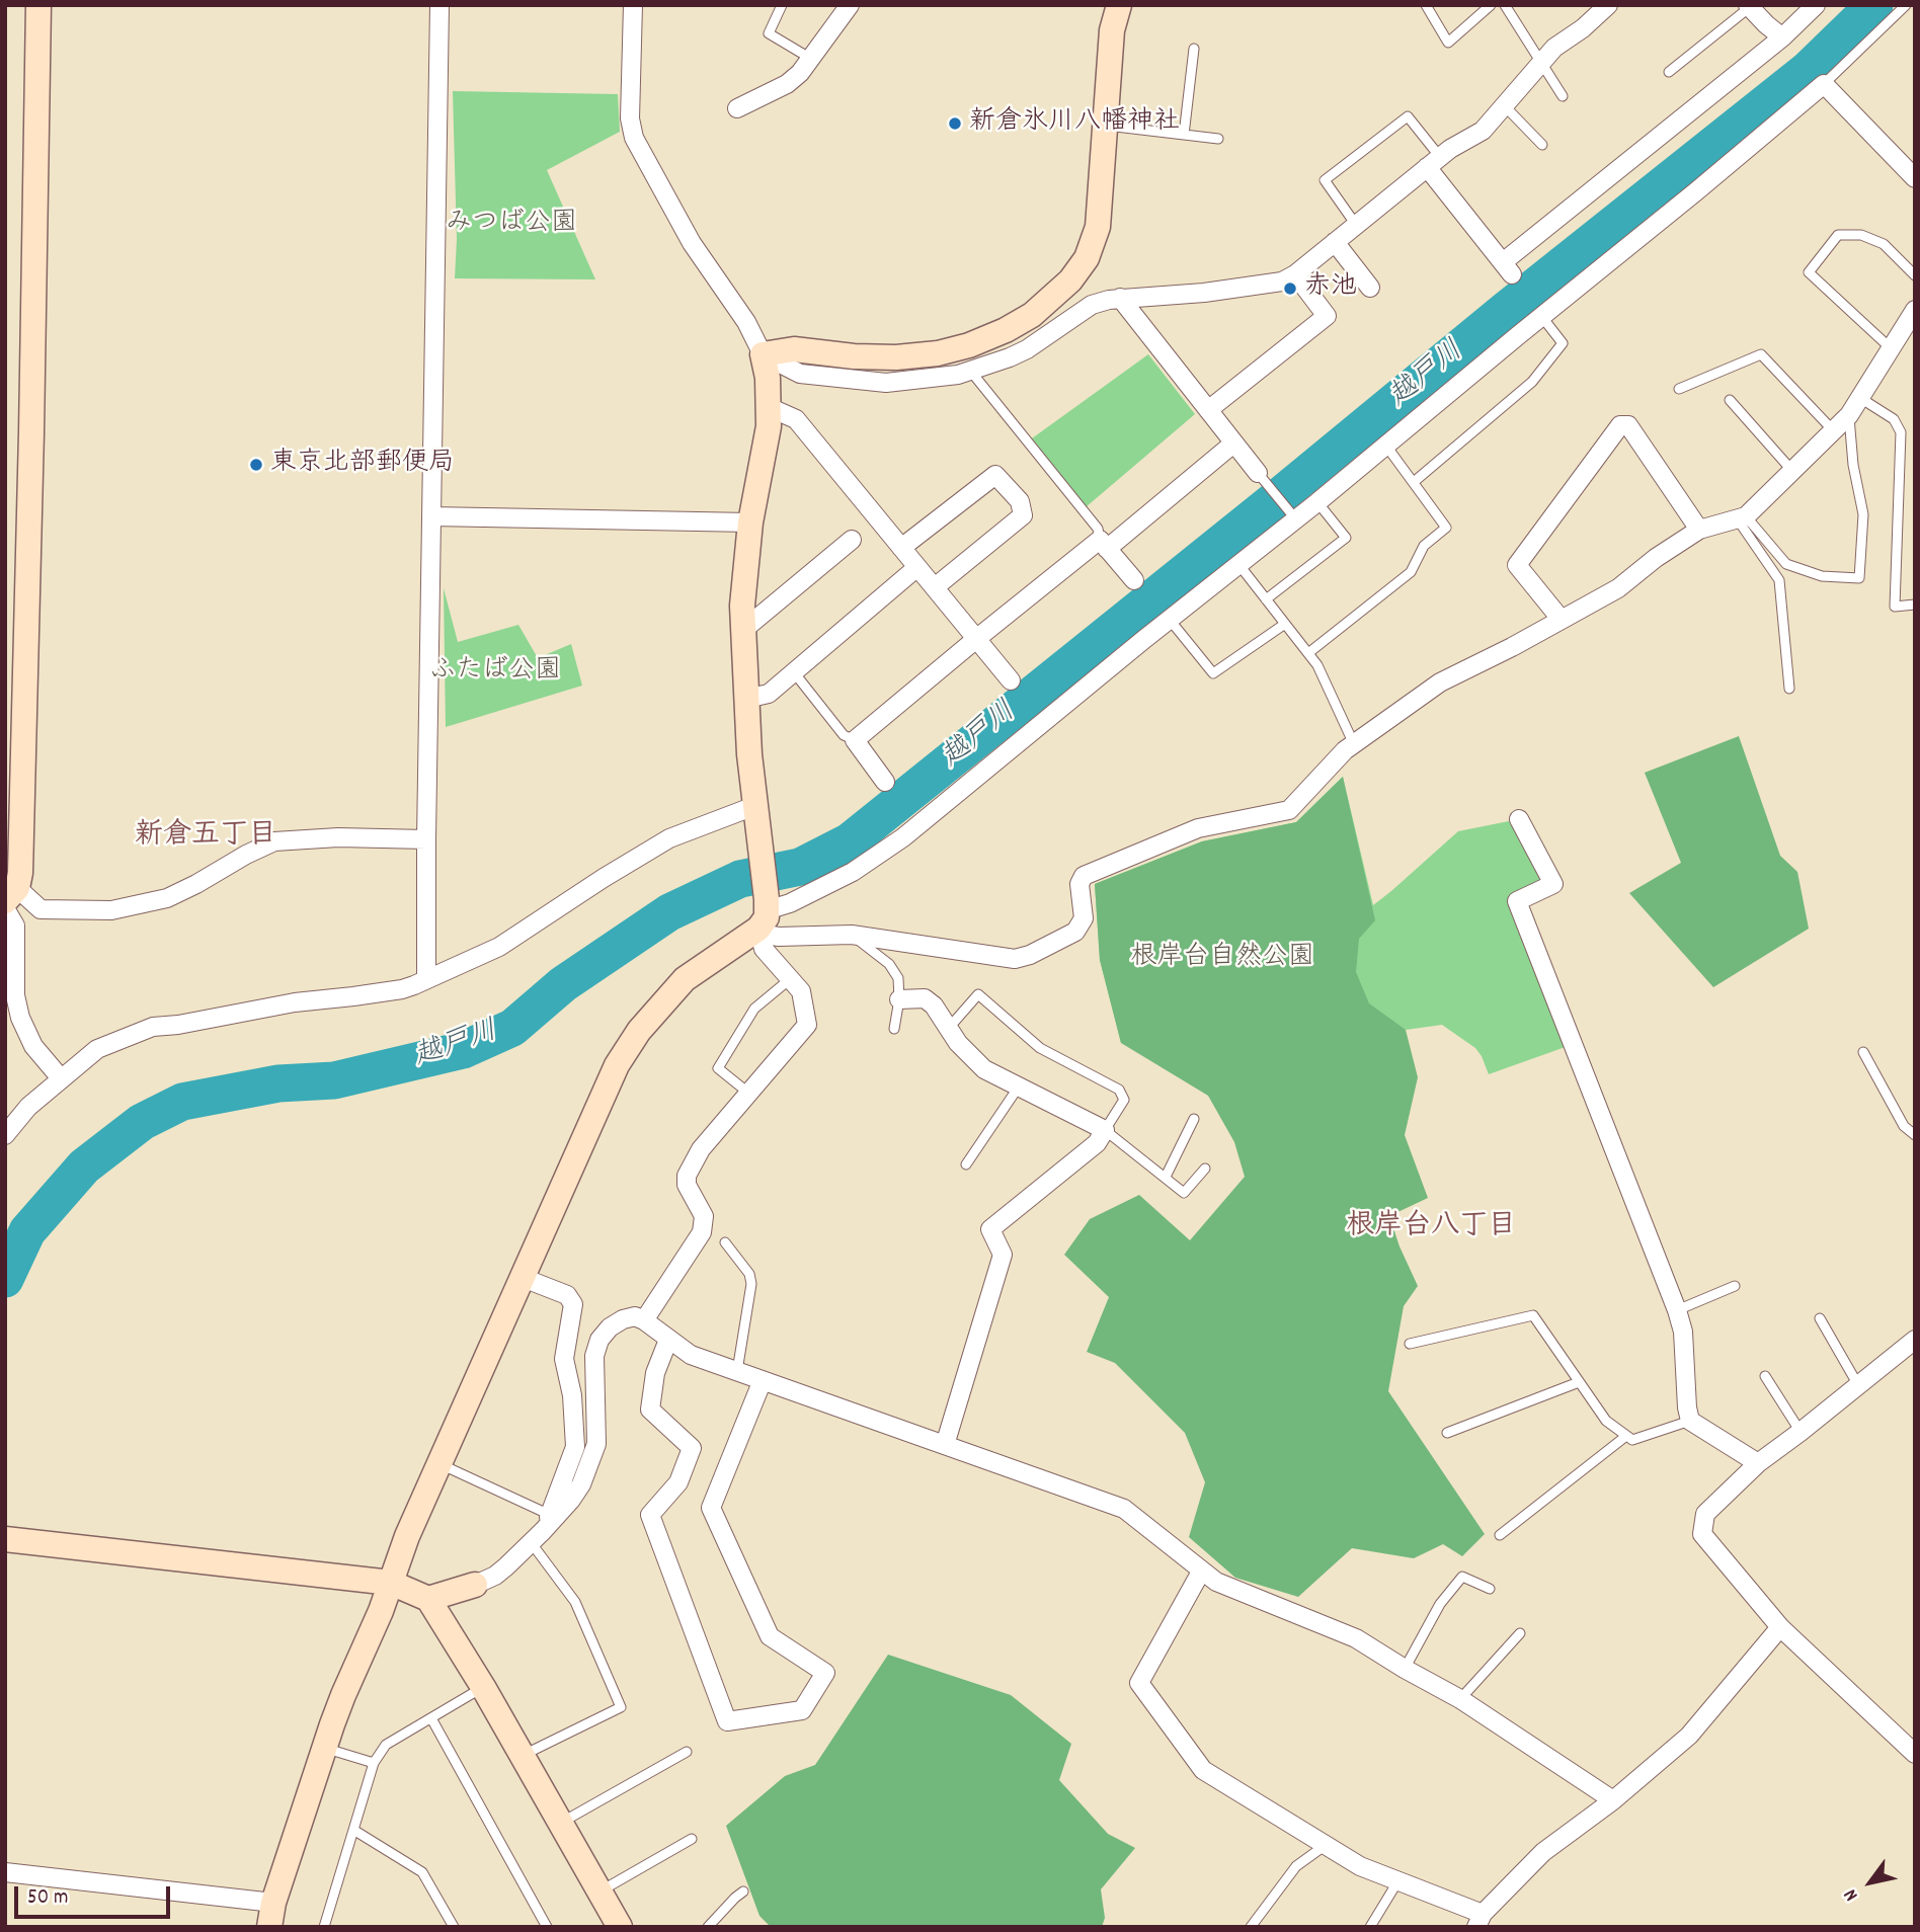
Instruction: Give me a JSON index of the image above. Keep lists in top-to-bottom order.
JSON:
{
  "districts": ["新倉五丁目", "根岸台八丁目"],
  "water": ["越戸川"],
  "parks": ["みつば公園", "ふたば公園", "根岸台自然公園"],
  "places": ["新倉氷川八幡神社", "赤池", "東京北部郵便局"],
  "scale_bar": "50 m",
  "north": "bottom left"
}
